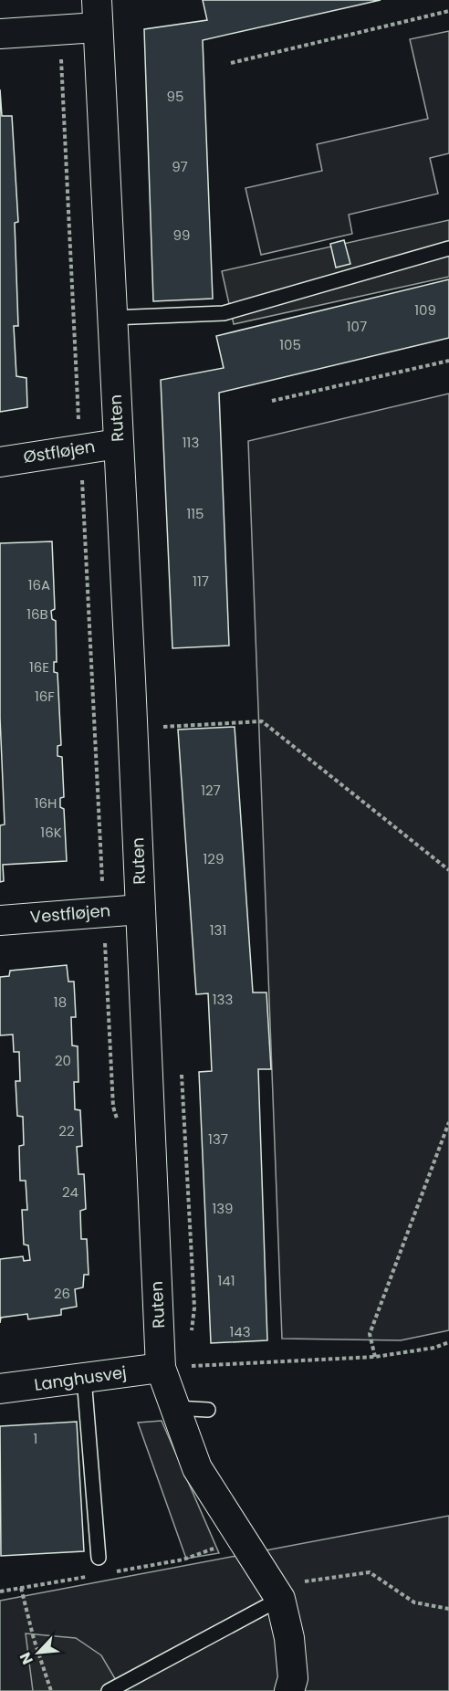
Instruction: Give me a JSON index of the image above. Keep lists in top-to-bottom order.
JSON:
{
  "streets": {
    "street": [
      "Ruten",
      "Østfløjen",
      "Vestfløjen",
      "Langhusvej"
    ]
  },
  "crossings": [
    ["Ruten", "Østfløjen"],
    ["Ruten", "Vestfløjen"],
    ["Ruten", "Langhusvej"]
  ],
  "house_numbers": [
    "95",
    "97",
    "99",
    "109",
    "107",
    "105",
    "113",
    "115",
    "117",
    "16A",
    "16B",
    "16E",
    "16F",
    "127",
    "16H",
    "16K",
    "129",
    "131",
    "133",
    "18",
    "20",
    "22",
    "137",
    "24",
    "139",
    "141",
    "26",
    "143",
    "1"
  ],
  "north": "bottom left"
}
